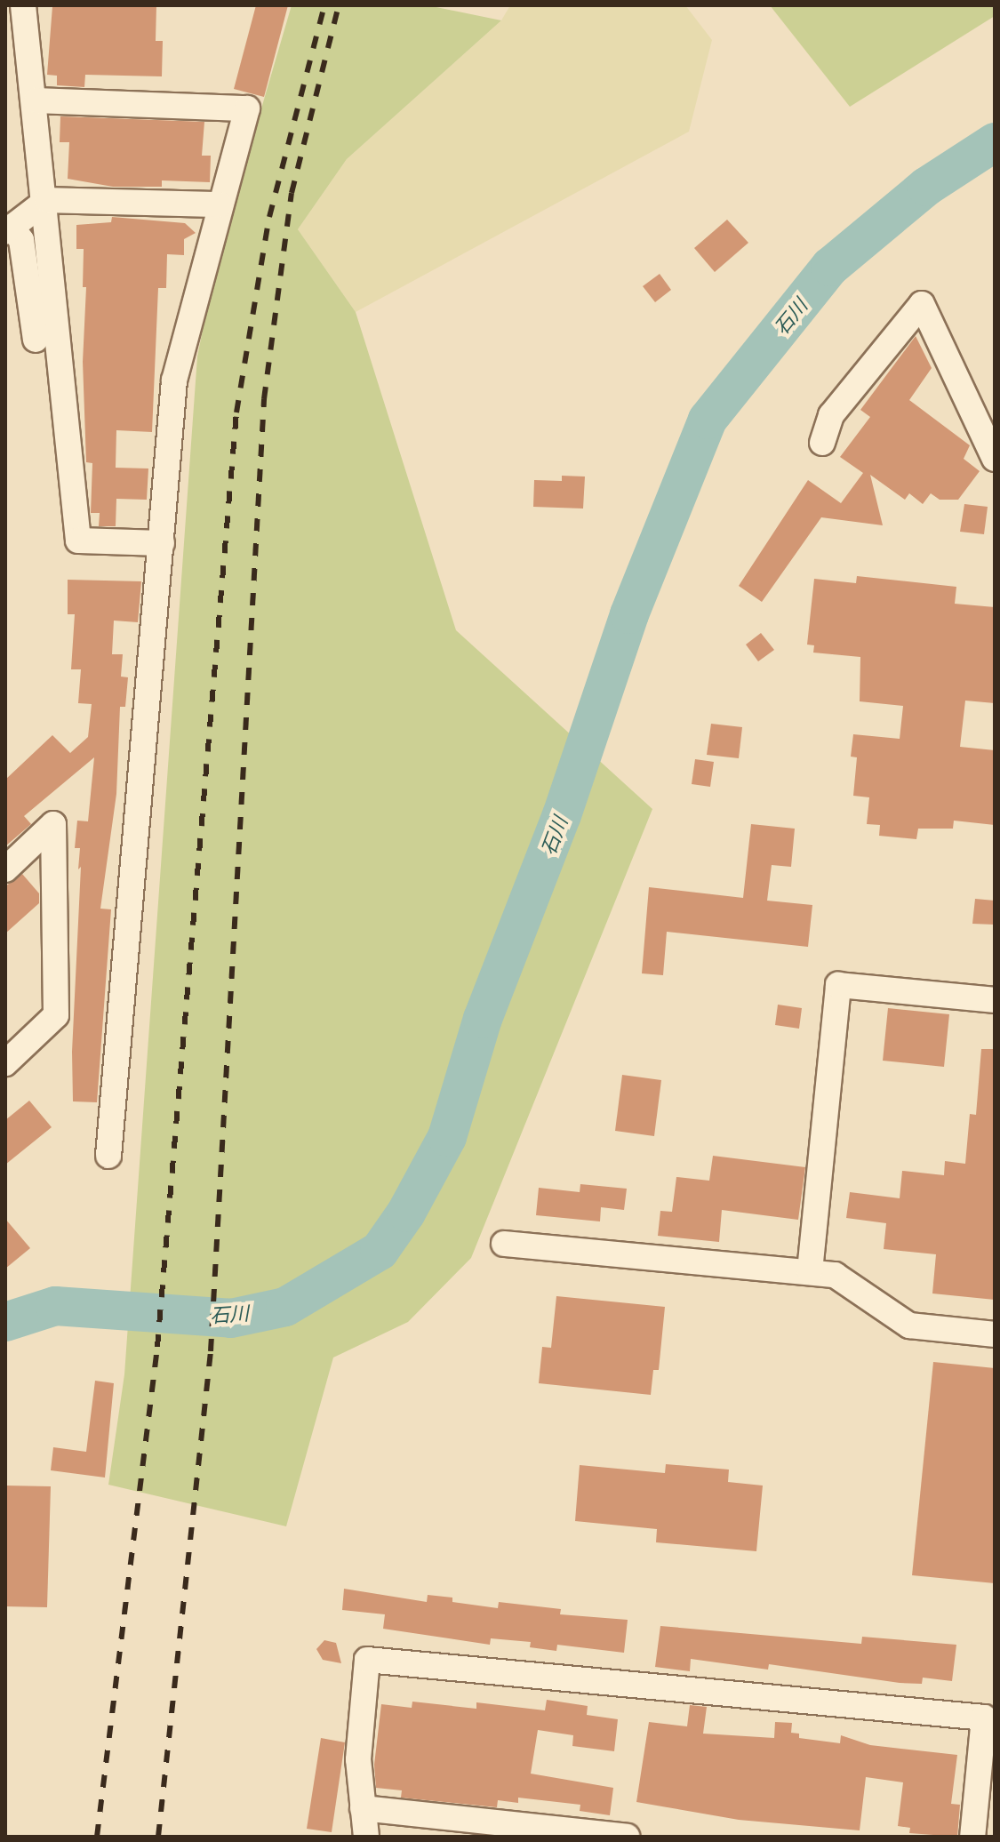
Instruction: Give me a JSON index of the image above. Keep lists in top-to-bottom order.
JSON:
{
  "water": ["石川"]
}
